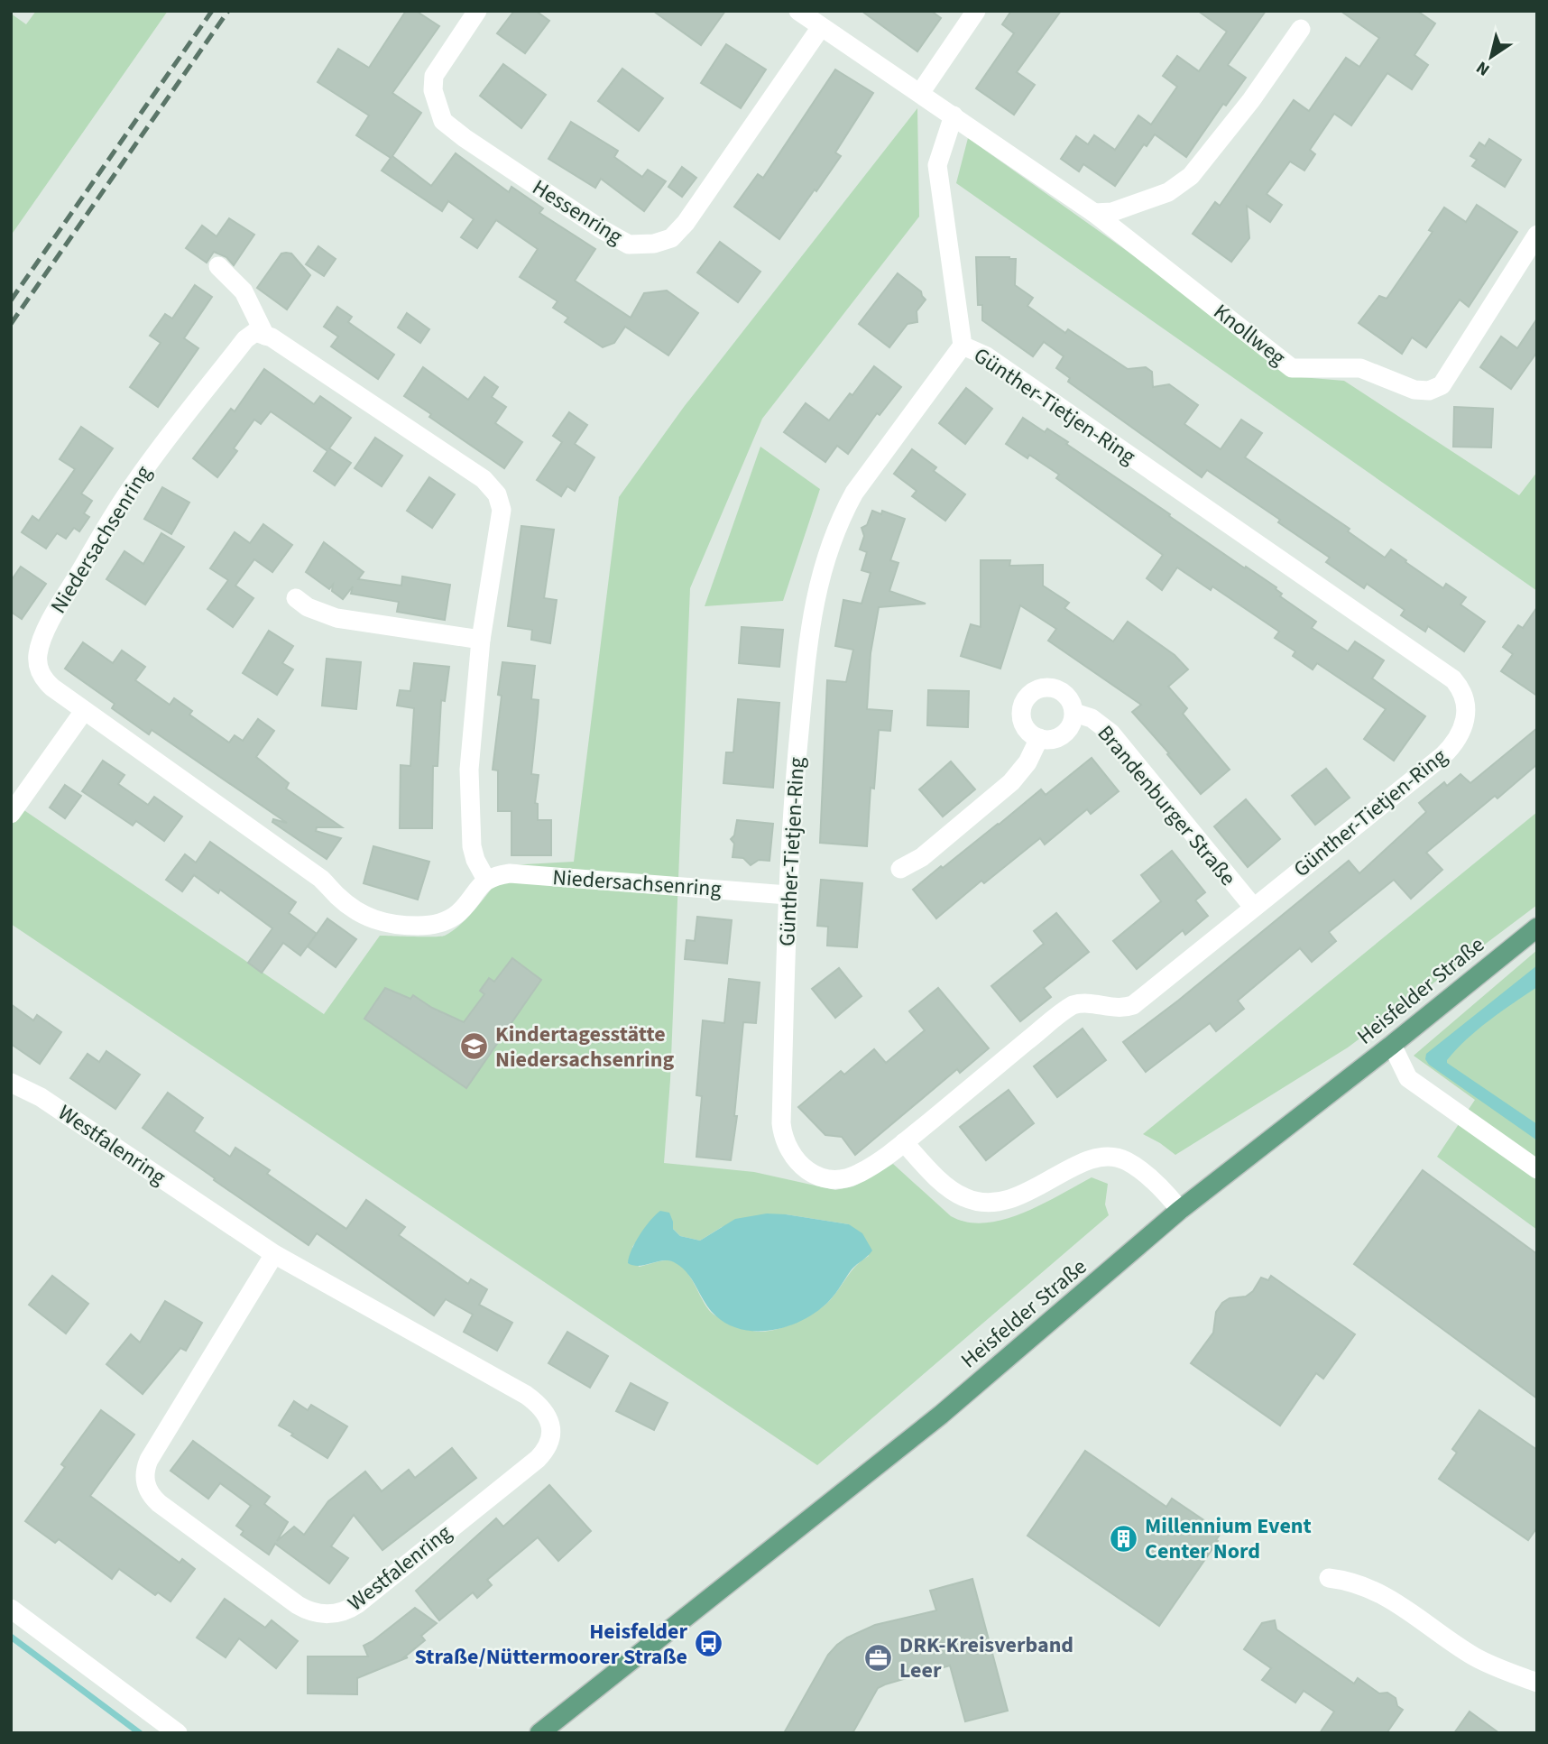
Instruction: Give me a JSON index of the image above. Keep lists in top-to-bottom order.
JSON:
{
  "streets": {
    "main road": ["Heisfelder Straße"],
    "street": [
      "Hessenring",
      "Knollweg",
      "Günther-Tietjen-Ring",
      "Niedersachsenring",
      "Brandenburger Straße",
      "Westfalenring"
    ]
  },
  "crossings": [
    ["Hessenring", "Knollweg"],
    ["Knollweg", "Günther-Tietjen-Ring"],
    ["Günther-Tietjen-Ring", "Niedersachsenring"],
    ["Günther-Tietjen-Ring", "Brandenburger Straße"]
  ],
  "places": {
    "school or university": ["Kindertagesstätte Niedersachsenring"],
    "building": ["Millennium Event Center Nord"],
    "bus stop": ["Heisfelder Straße/Nüttermoorer Straße"],
    "office": ["DRK-Kreisverband Leer"]
  },
  "north": "bottom left"
}
